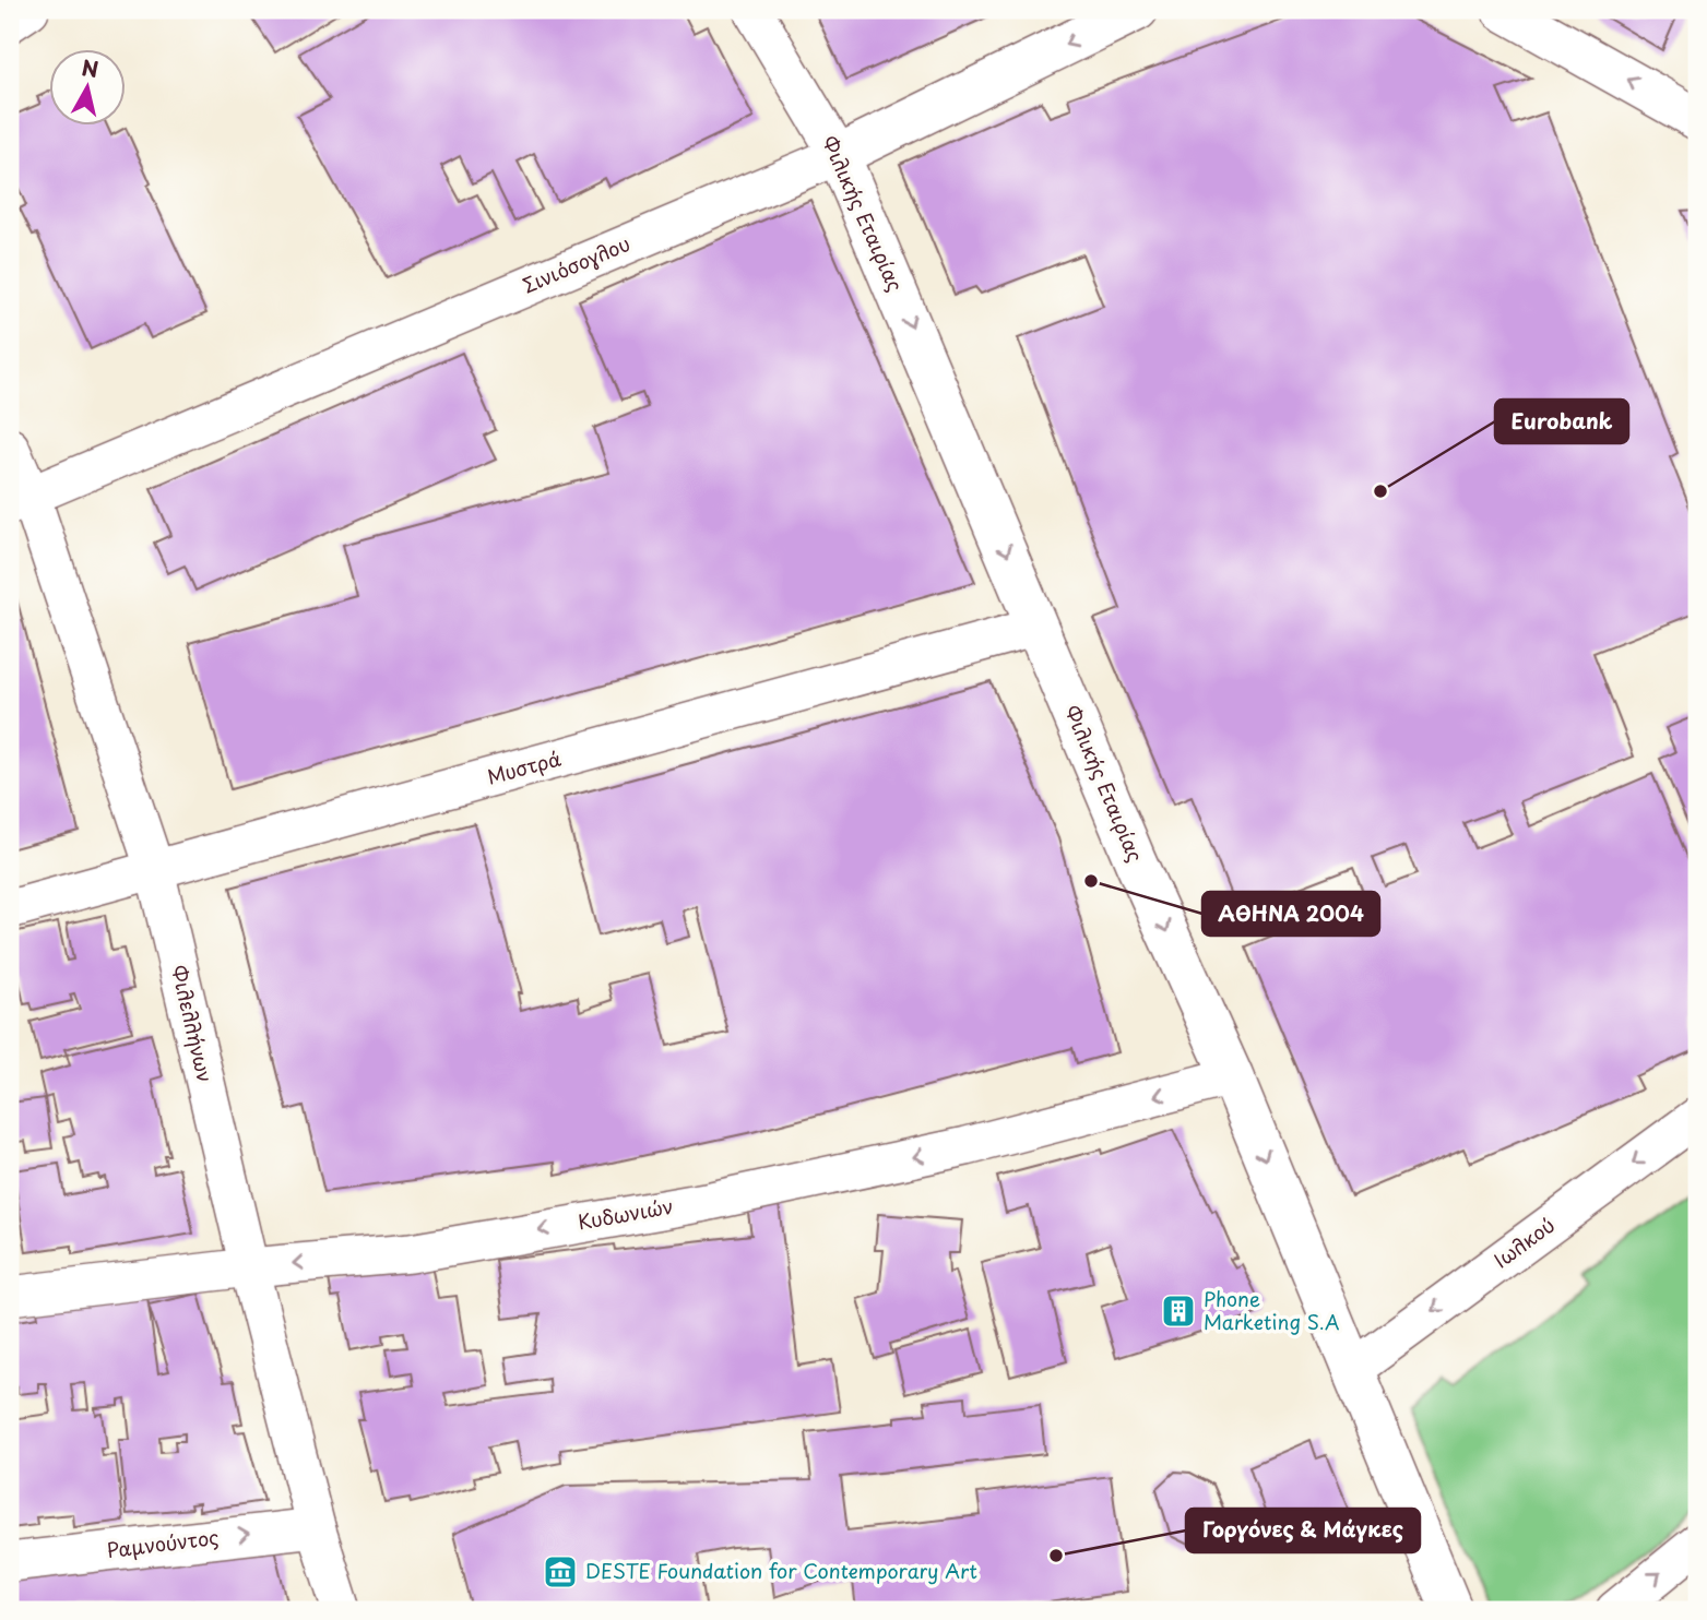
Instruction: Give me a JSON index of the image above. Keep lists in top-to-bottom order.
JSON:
{
  "streets": {
    "street": [
      "Φιλικής Εταιρίας",
      "Σινιόσογλου",
      "Μυστρά",
      "Φιλελλήνων",
      "Κυδωνιών",
      "Ιωλκού",
      "Ραμνούντος"
    ]
  },
  "crossings": [
    ["Φιλικής Εταιρίας", "Σινιόσογλου"],
    ["Φιλικής Εταιρίας", "Μυστρά"],
    ["Φιλικής Εταιρίας", "Κυδωνιών"],
    ["Φιλικής Εταιρίας", "Ιωλκού"],
    ["Σινιόσογλου", "Φιλελλήνων"],
    ["Μυστρά", "Φιλελλήνων"],
    ["Φιλελλήνων", "Κυδωνιών"],
    ["Φιλελλήνων", "Ραμνούντος"]
  ],
  "one_way": [
    "Φιλικής Εταιρίας",
    "Κυδωνιών",
    "Ιωλκού",
    "Ραμνούντος"
  ],
  "places": {
    "other": ["Eurobank", "ΑΘΗΝΑ 2004", "Γοργόνες & Μάγκες"],
    "building": ["Phone Marketing S.A"],
    "museum": ["DESTE Foundation for Contemporary Art"]
  },
  "north": "top"
}
